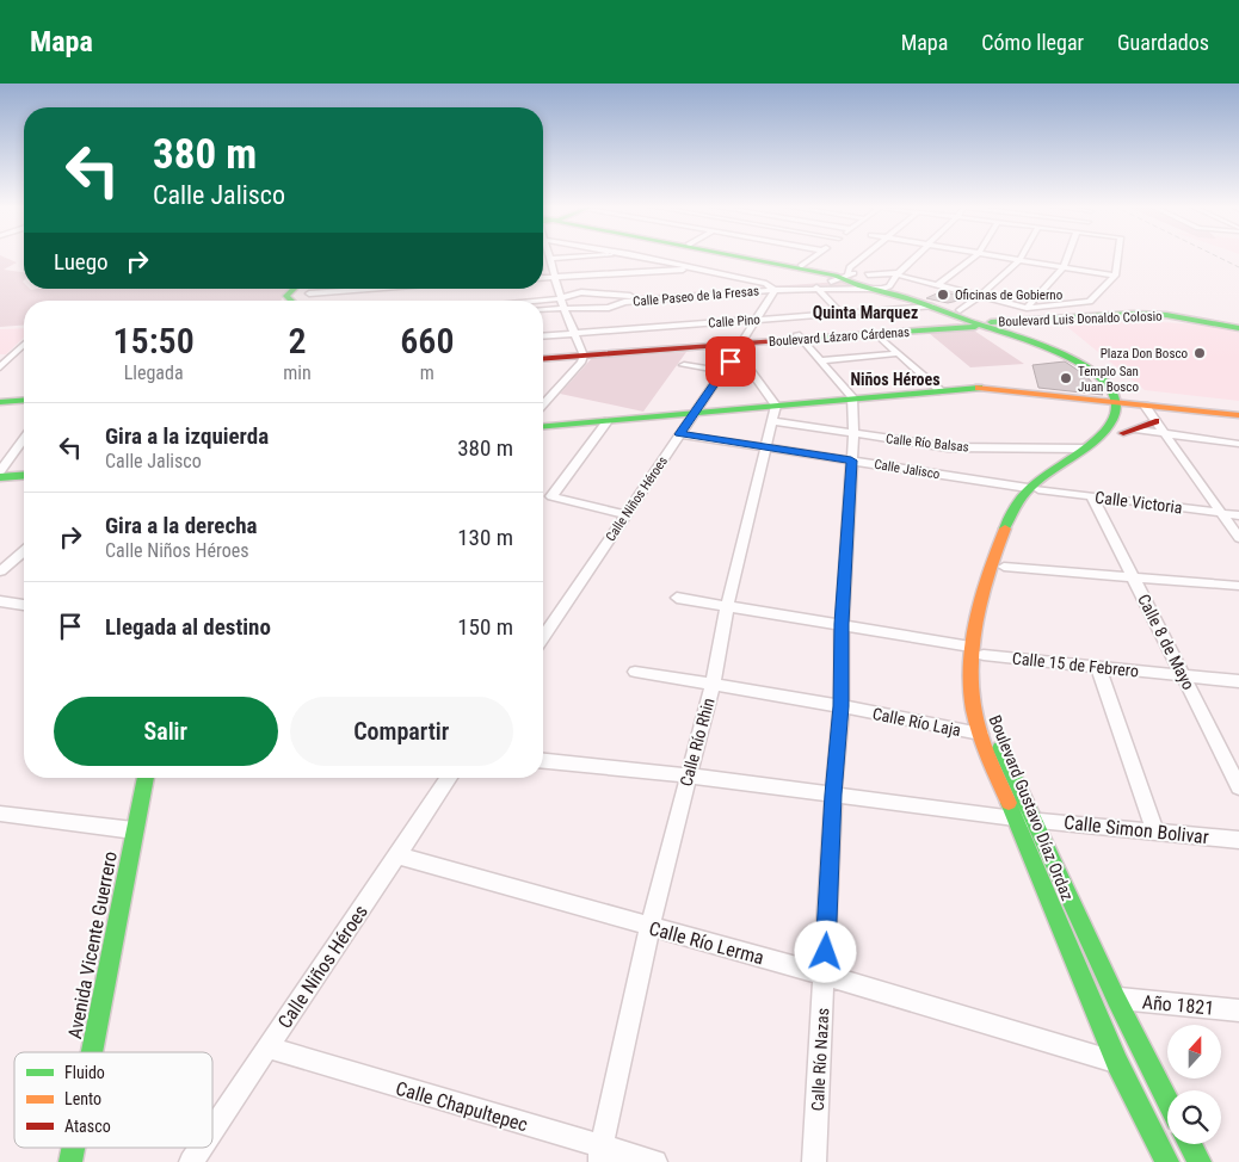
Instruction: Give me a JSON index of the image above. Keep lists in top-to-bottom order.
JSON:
{
  "streets": {
    "main road": [
      "Boulevard Luis Donaldo Colosio",
      "Boulevard Lázaro Cárdenas",
      "Boulevard Gustavo Díaz Ordaz",
      "Avenida Vicente Guerrero"
    ],
    "street": [
      "Calle Paseo de la Fresas",
      "Calle Pino",
      "Calle Río Balsas",
      "Calle Jalisco",
      "Calle Niños Héroes",
      "Calle Victoria",
      "Calle 8 de Mayo",
      "Calle 15 de Febrero",
      "Calle Río Laja",
      "Calle Río Rhin",
      "Calle Simon Bolivar",
      "Calle Río Lerma",
      "Año 1821",
      "Calle Río Nazas",
      "Calle Chapultepec"
    ]
  },
  "crossings": [
    ["Calle Paseo de la Fresas", "Calle Niños Héroes"],
    ["Boulevard Luis Donaldo Colosio", "Boulevard Lázaro Cárdenas"],
    ["Calle Pino", "Calle Niños Héroes"],
    ["Boulevard Lázaro Cárdenas", "Calle Niños Héroes"],
    ["Calle Río Balsas", "Calle Río Rhin"],
    ["Calle Río Balsas", "Boulevard Gustavo Díaz Ordaz"],
    ["Calle Río Balsas", "Calle Río Nazas"],
    ["Calle Jalisco", "Calle Niños Héroes"],
    ["Calle Jalisco", "Calle Victoria"],
    ["Calle Jalisco", "Calle Río Rhin"],
    ["Calle Jalisco", "Boulevard Gustavo Díaz Ordaz"],
    ["Calle Jalisco", "Calle Río Nazas"],
    ["Calle Niños Héroes", "Calle Río Lerma"],
    ["Calle Niños Héroes", "Calle Chapultepec"],
    ["Calle Victoria", "Calle 8 de Mayo"],
    ["Calle Victoria", "Boulevard Gustavo Díaz Ordaz"],
    ["Calle 8 de Mayo", "Calle 15 de Febrero"],
    ["Calle 15 de Febrero", "Calle Río Rhin"],
    ["Calle 15 de Febrero", "Boulevard Gustavo Díaz Ordaz"],
    ["Calle 15 de Febrero", "Calle Río Nazas"],
    ["Calle Río Laja", "Calle Río Rhin"],
    ["Calle Río Laja", "Boulevard Gustavo Díaz Ordaz"],
    ["Calle Río Laja", "Calle Río Nazas"],
    ["Calle Río Rhin", "Calle Simon Bolivar"],
    ["Calle Río Rhin", "Calle Río Lerma"],
    ["Calle Río Rhin", "Calle Chapultepec"],
    ["Boulevard Gustavo Díaz Ordaz", "Calle Simon Bolivar"],
    ["Boulevard Gustavo Díaz Ordaz", "Calle Río Lerma"],
    ["Boulevard Gustavo Díaz Ordaz", "Año 1821"],
    ["Calle Simon Bolivar", "Calle Río Nazas"],
    ["Calle Río Lerma", "Calle Río Nazas"]
  ],
  "districts": ["Quinta Marquez", "Niños Héroes"],
  "places": ["Oficinas de Gobierno", "Plaza Don Bosco", "Templo San Juan Bosco"],
  "legend": ["Fluido", "Lento", "Atasco"],
  "north": "top",
  "page": {
    "header": "Mapa",
    "nav": ["Mapa", "Cómo llegar", "Guardados"],
    "turn": ["380 m", "Calle Jalisco"],
    "then": "Luego",
    "eta": [
      "15:50",
      "Llegada",
      "2",
      "min",
      "660",
      "m"
    ],
    "list": [
      {
        "name": "Gira a la izquierda",
        "note": "Calle Jalisco",
        "value": "380 m"
      },
      {
        "name": "Gira a la derecha",
        "note": "Calle Niños Héroes",
        "value": "130 m"
      },
      {
        "name": "Llegada al destino",
        "value": "150 m"
      }
    ],
    "buttons": ["Salir", "Compartir"]
  }
}
